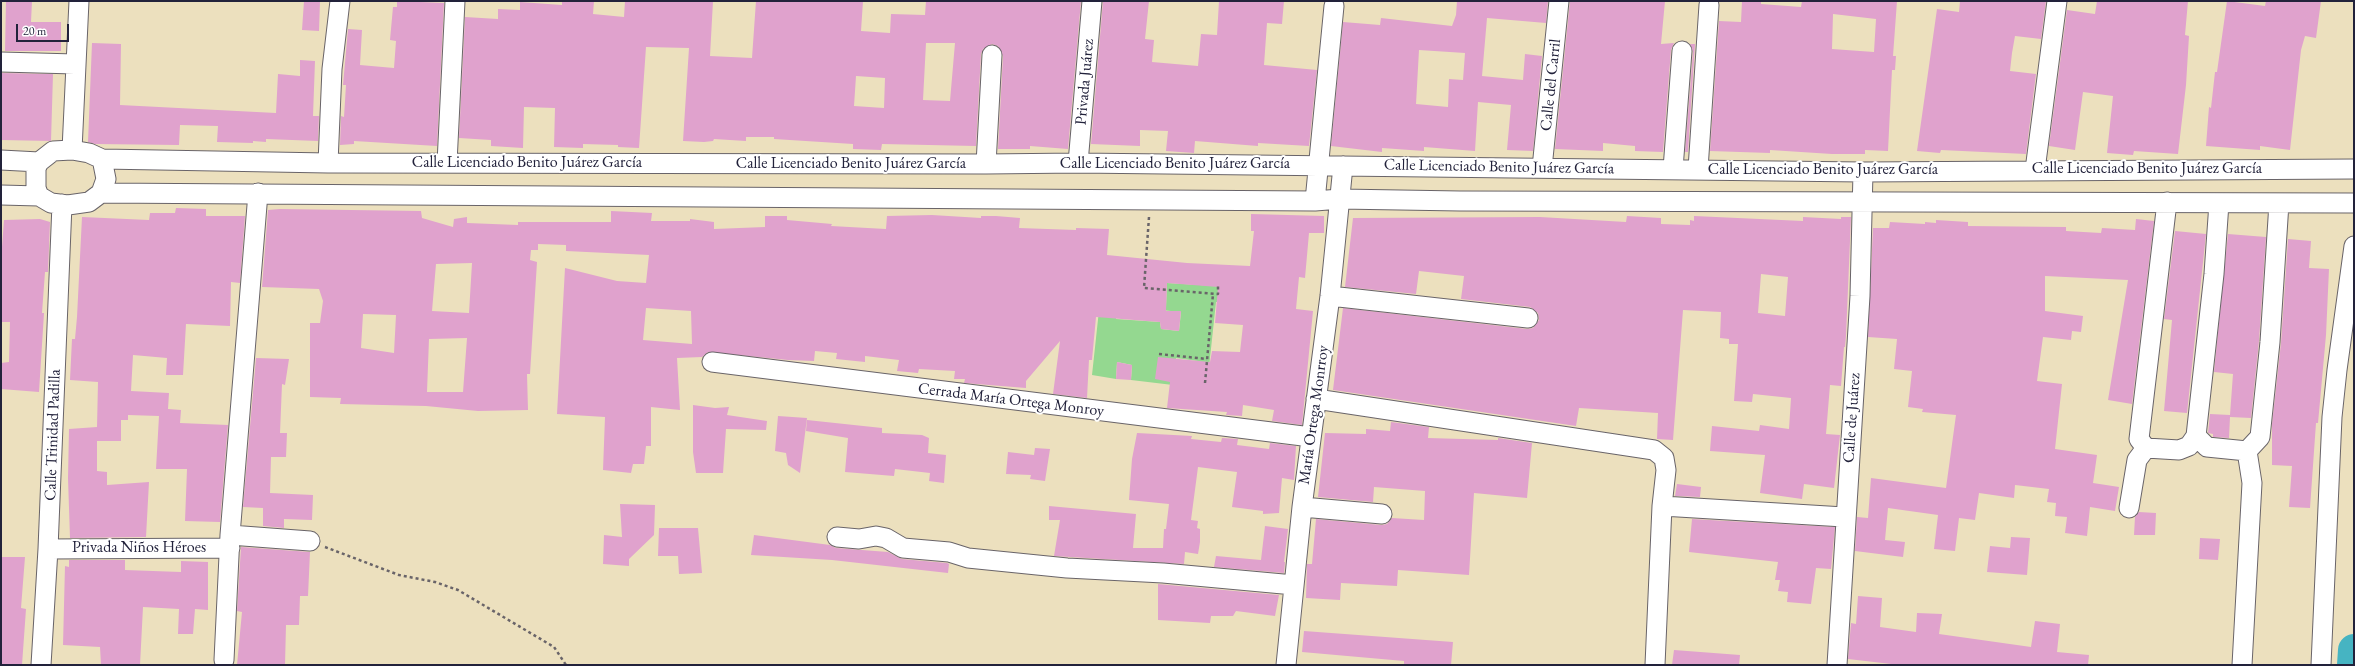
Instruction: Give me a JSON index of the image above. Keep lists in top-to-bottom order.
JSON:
{
  "streets": {
    "street": [
      "Privada Juárez",
      "Calle del Carril",
      "Calle Licenciado Benito Juárez García",
      "Cerrada María Ortega Monroy",
      "María Ortega Monrroy",
      "Calle de Juárez",
      "Calle Trinidad Padilla",
      "Privada Niños Héroes"
    ]
  },
  "crossings": [
    ["Privada Juárez", "Calle Licenciado Benito Juárez García"],
    ["Calle del Carril", "Calle Licenciado Benito Juárez García"],
    ["Calle Licenciado Benito Juárez García", "María Ortega Monrroy"],
    ["Calle Licenciado Benito Juárez García", "Calle de Juárez"],
    ["Calle Licenciado Benito Juárez García", "Calle Trinidad Padilla"],
    ["Cerrada María Ortega Monroy", "María Ortega Monrroy"],
    ["Calle Trinidad Padilla", "Privada Niños Héroes"]
  ],
  "scale_bar": "20 m"
}
